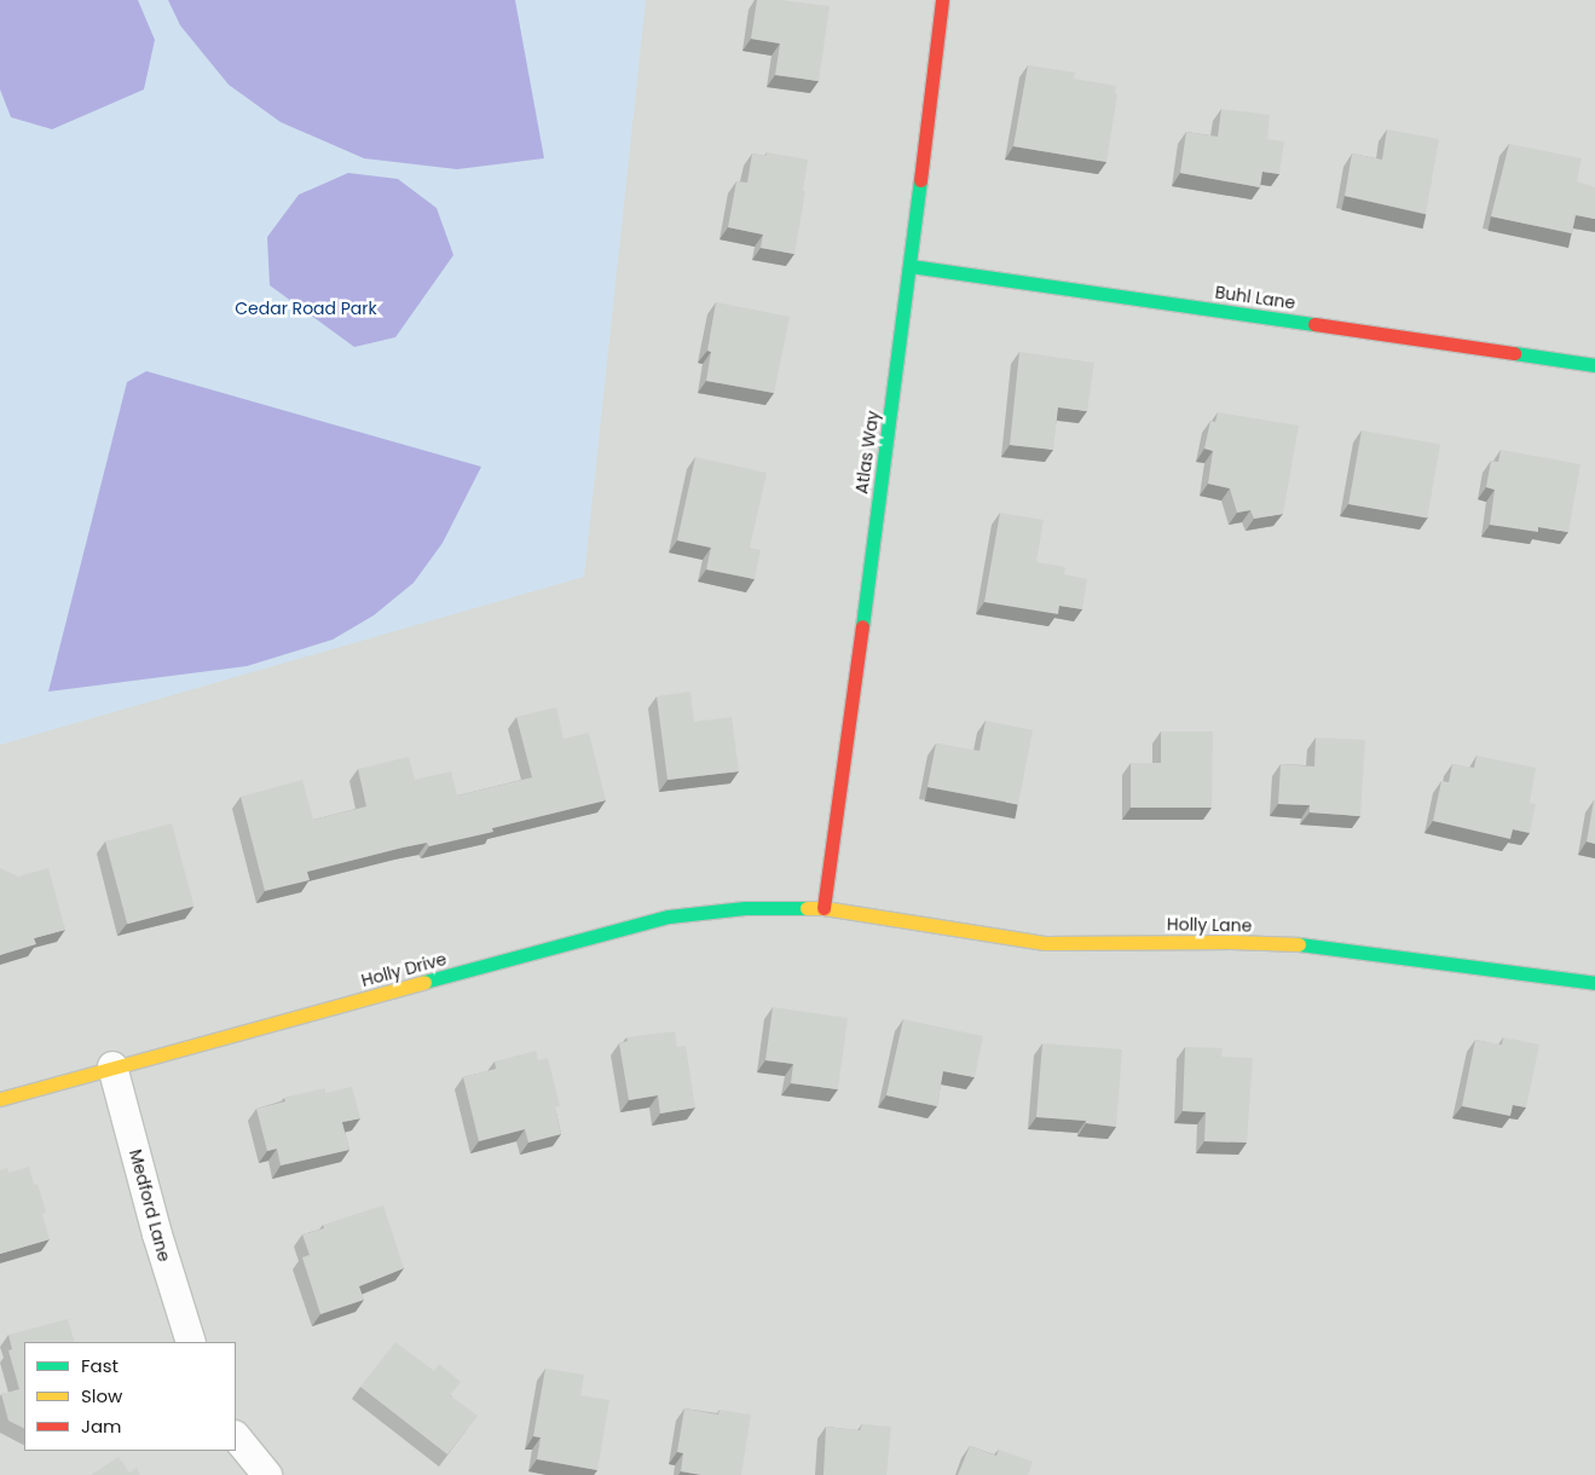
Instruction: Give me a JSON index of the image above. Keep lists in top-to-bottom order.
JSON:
{
  "streets": {
    "street": [
      "Buhl Lane",
      "Atlas Way",
      "Holly Lane",
      "Holly Drive",
      "Medford Lane"
    ]
  },
  "crossings": [
    ["Buhl Lane", "Atlas Way"],
    ["Atlas Way", "Holly Lane"],
    ["Atlas Way", "Holly Drive"],
    ["Holly Lane", "Holly Drive"],
    ["Holly Drive", "Medford Lane"]
  ],
  "parks": ["Cedar Road Park"],
  "legend": ["Fast", "Slow", "Jam"]
}
